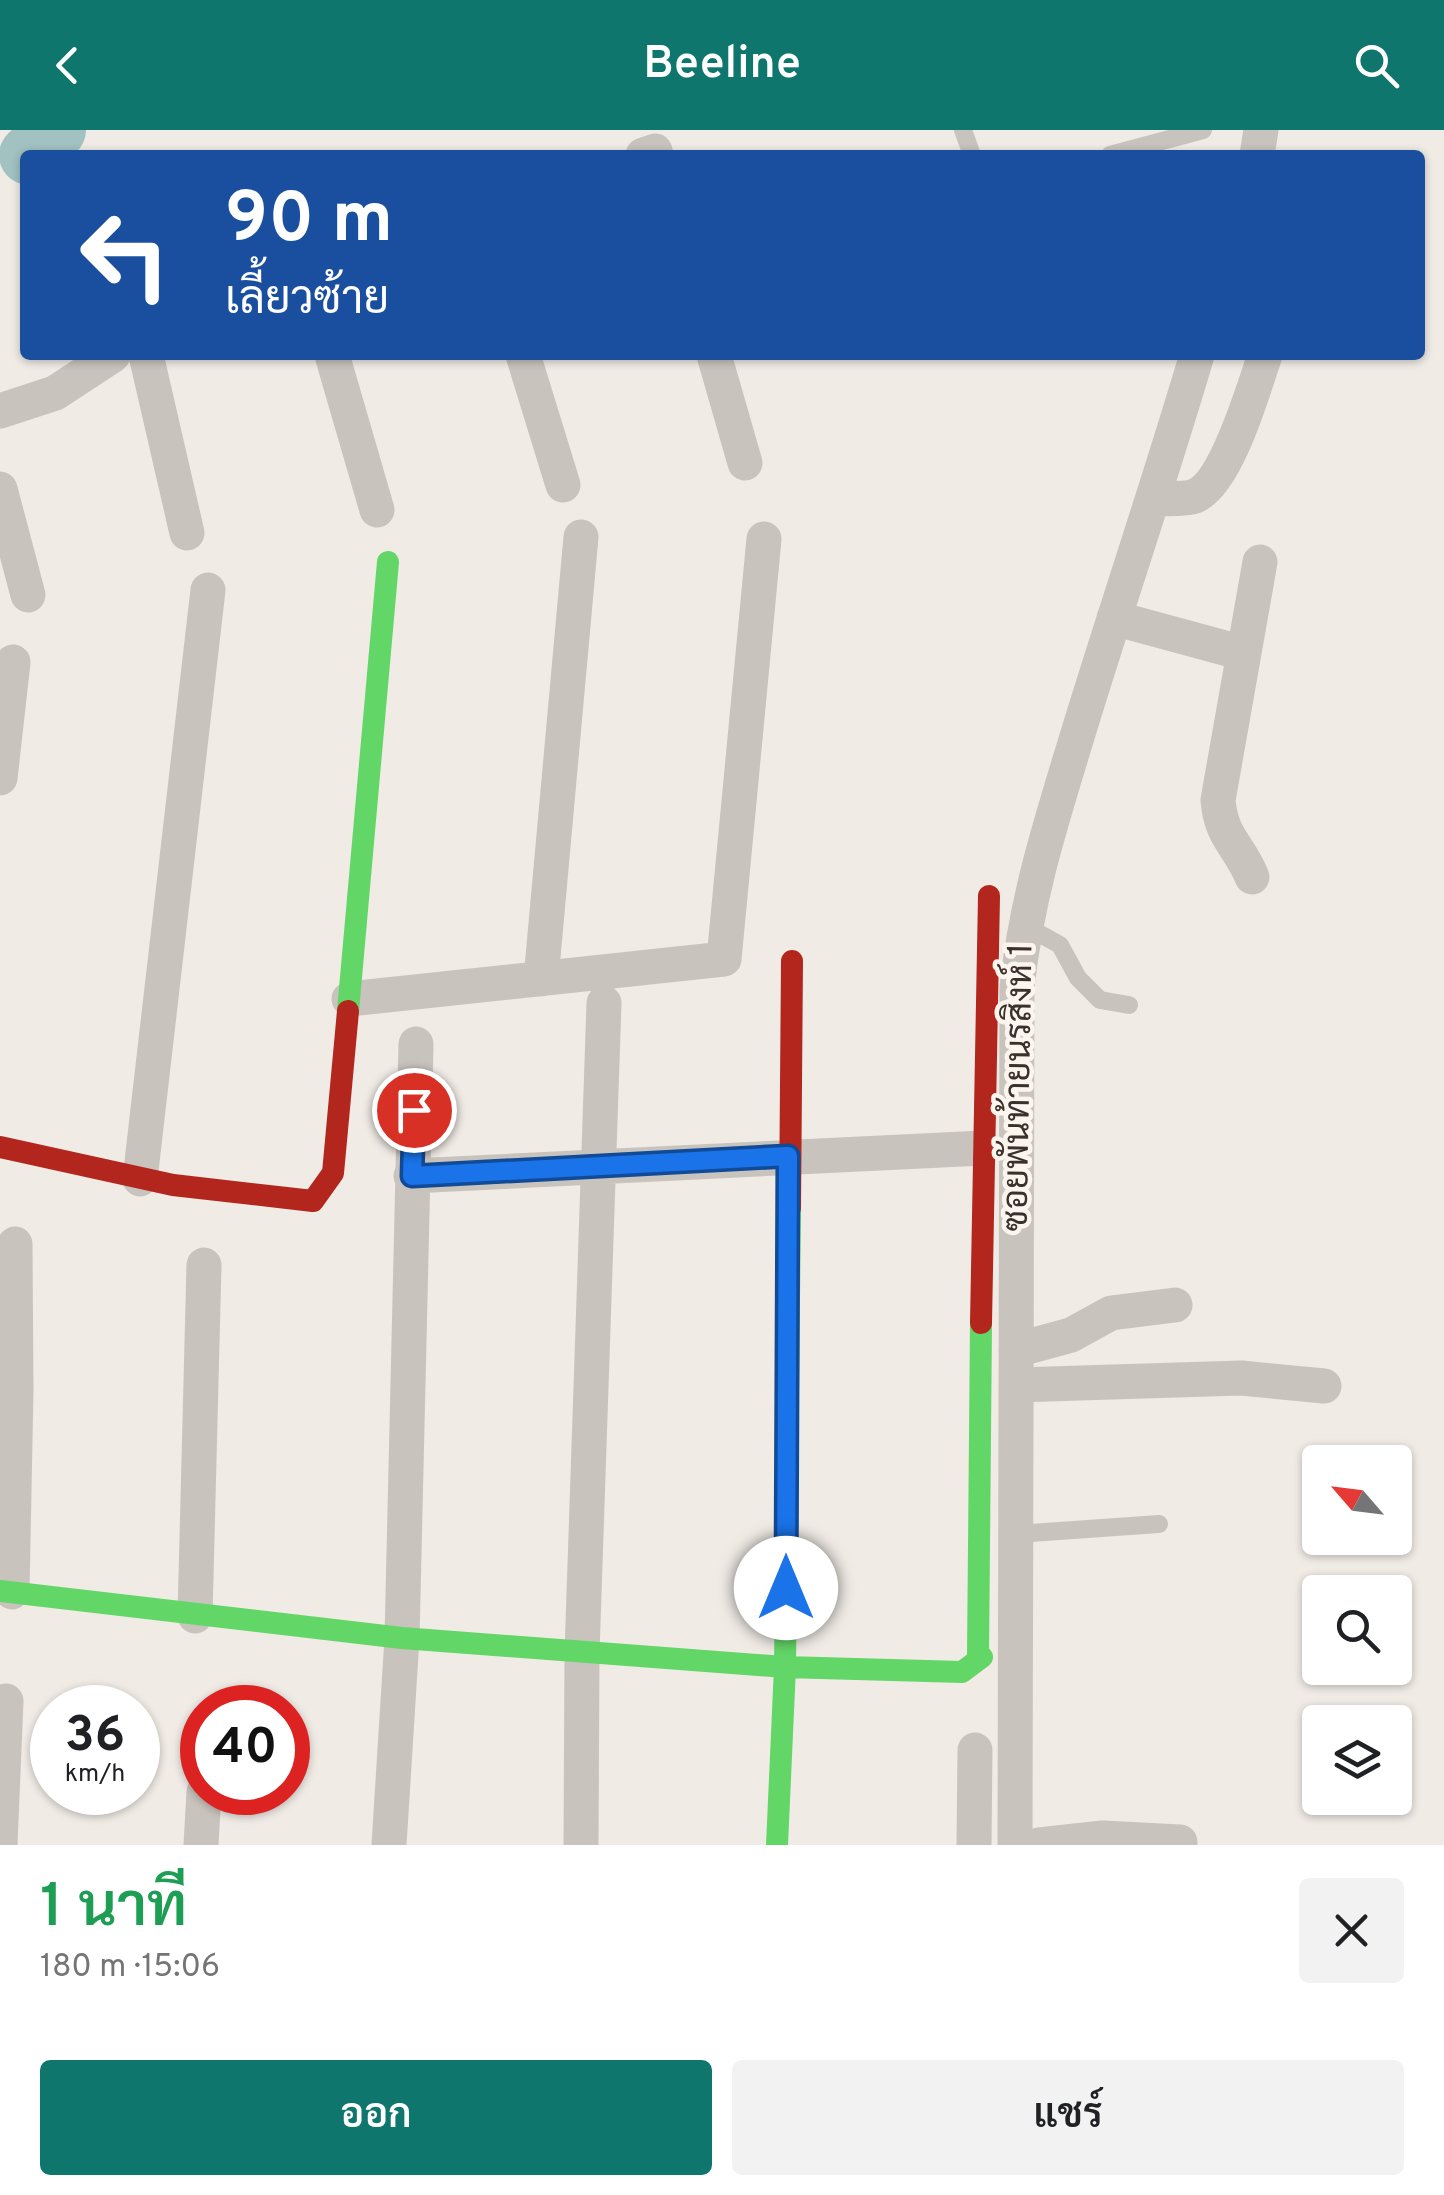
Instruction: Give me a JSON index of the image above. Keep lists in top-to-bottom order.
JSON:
{
  "streets": {
    "street": ["ซอยพันท้ายนรสิงห์ 1"]
  },
  "north": "top left",
  "page": {
    "header": "Beeline",
    "turn": ["90 m", "เลี้ยวซ้าย"],
    "speed": "36 km/h",
    "limit": "40",
    "heading": ["1 นาที", "180 m · 15:06"],
    "buttons": ["ออก", "แชร์"]
  }
}
